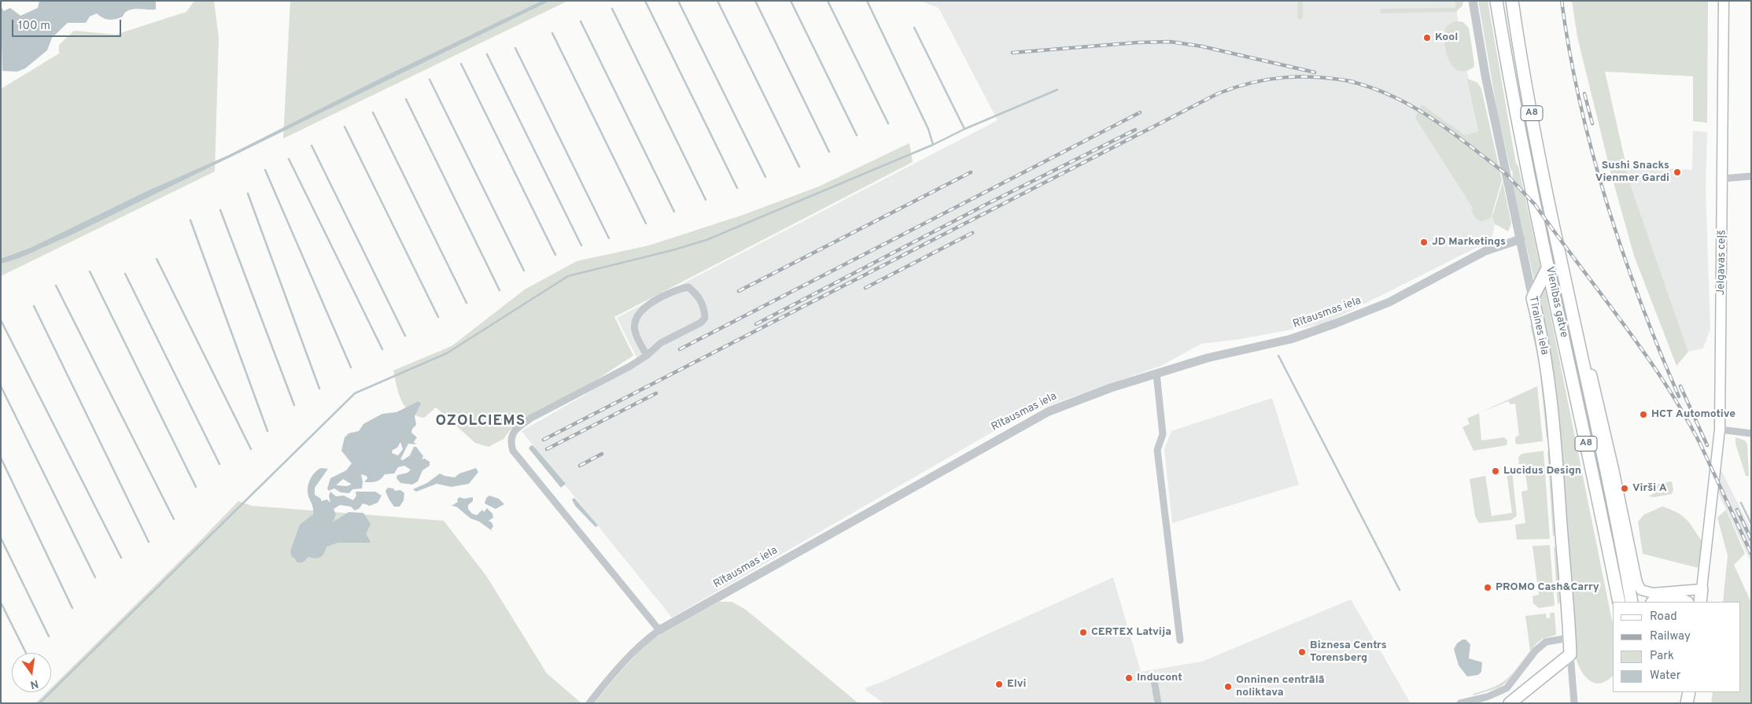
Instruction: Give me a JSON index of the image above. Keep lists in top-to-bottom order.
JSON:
{
  "streets": {
    "highway": ["A8", "Vienības gatve", "Tīraines iela"],
    "main road": ["Jelgavas ceļš"],
    "street": ["Rītausmas iela"]
  },
  "crossings": [
    ["Jelgavas ceļš", "Vienības gatve"],
    ["Rītausmas iela", "Tīraines iela"]
  ],
  "districts": ["OZOLCIEMS"],
  "places": [
    "Kool",
    "Sushi Snacks Vienmer Gardi",
    "JD Marketings",
    "HCT Automotive",
    "Lucidus Design",
    "Virši A",
    "PROMO Cash&Carry",
    "CERTEX Latvija",
    "Biznesa Centrs Torensberg",
    "Inducont",
    "Elvi",
    "Onninen centrālā noliktava"
  ],
  "legend": [
    "Road",
    "Railway",
    "Park",
    "Water"
  ],
  "scale_bar": "100 m",
  "north": "bottom"
}
